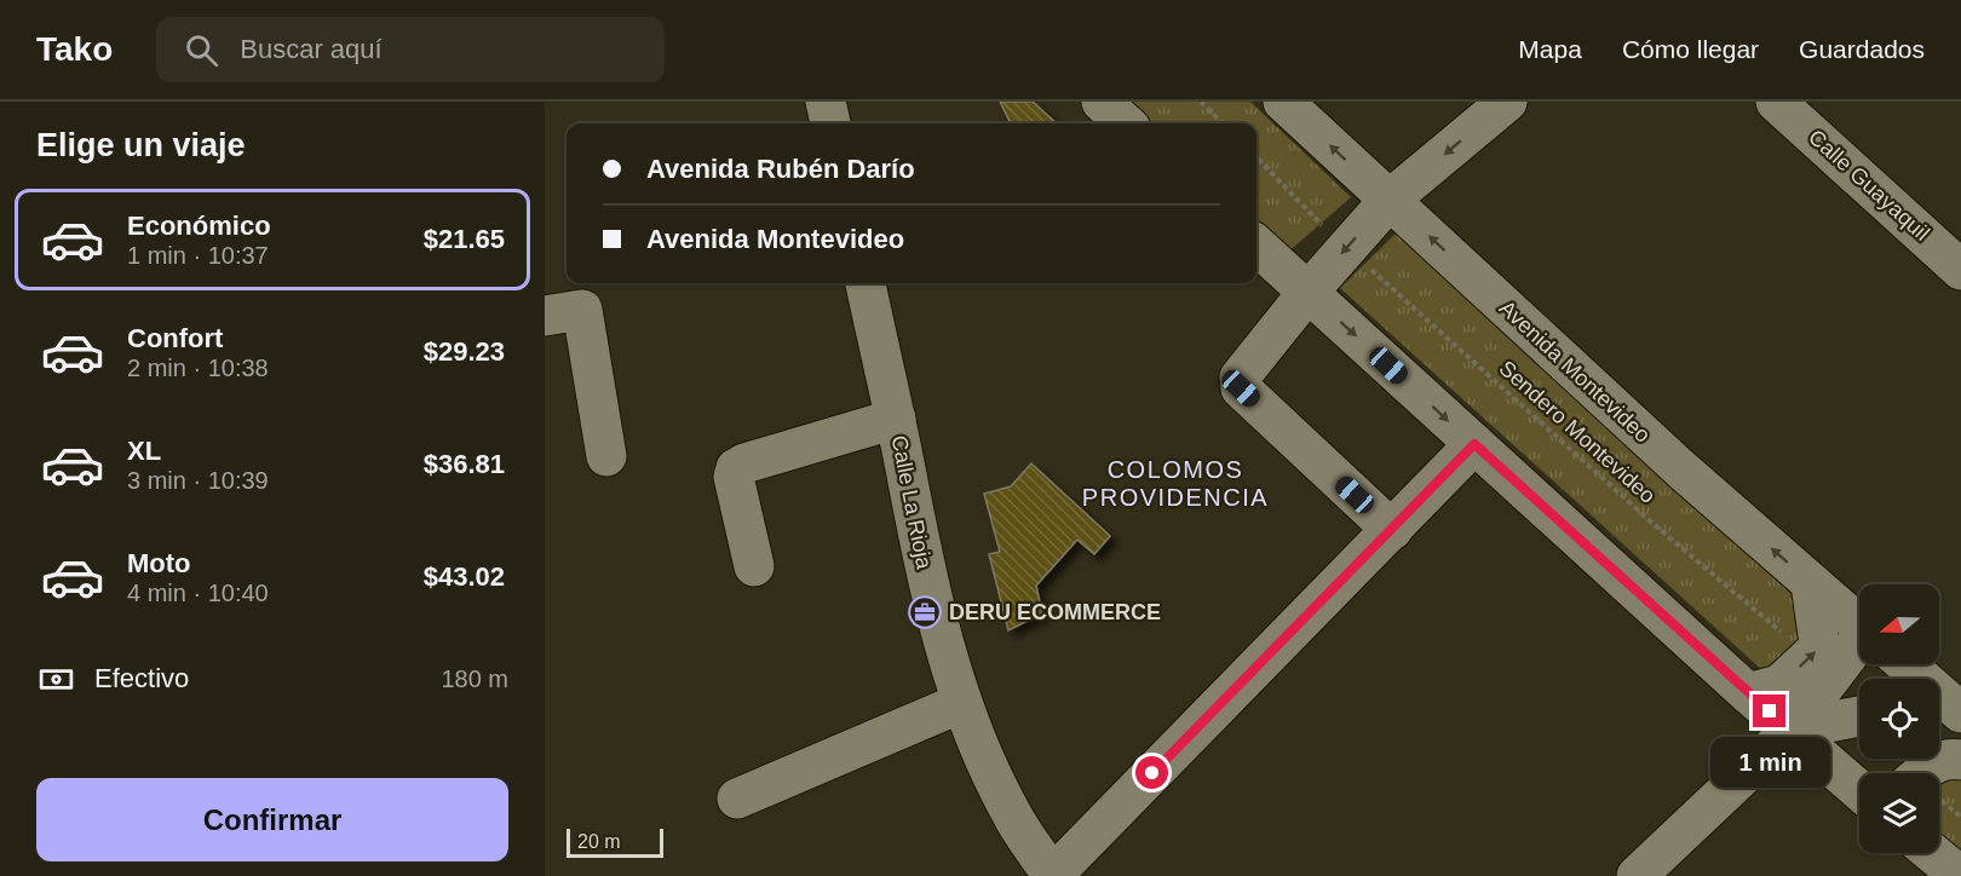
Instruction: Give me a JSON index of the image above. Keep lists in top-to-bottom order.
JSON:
{
  "streets": {
    "street": ["Calle Guayaquil", "Avenida Montevideo", "Calle La Rioja"],
    "path": ["Sendero Montevideo"]
  },
  "districts": ["COLOMOS PROVIDENCIA"],
  "places": {
    "office": ["DERU ECOMMERCE"]
  },
  "scale_bar": "20 m",
  "north": "left",
  "page": {
    "header": "Tako",
    "search": "Buscar aquí",
    "nav": ["Mapa", "Cómo llegar", "Guardados"],
    "heading": "Elige un viaje",
    "banner": ["Avenida Rubén Darío", "Avenida Montevideo"],
    "list": [
      {
        "name": "Económico",
        "note": "1 min · 10:37",
        "value": "$21.65"
      },
      {
        "name": "Confort",
        "note": "2 min · 10:38",
        "value": "$29.23"
      },
      {
        "name": "XL",
        "note": "3 min · 10:39",
        "value": "$36.81"
      },
      {
        "name": "Moto",
        "note": "4 min · 10:40",
        "value": "$43.02"
      }
    ],
    "pay": ["Efectivo", "180 m"],
    "bubble": "1 min",
    "buttons": "Confirmar",
    "scale": "20 m"
  }
}
